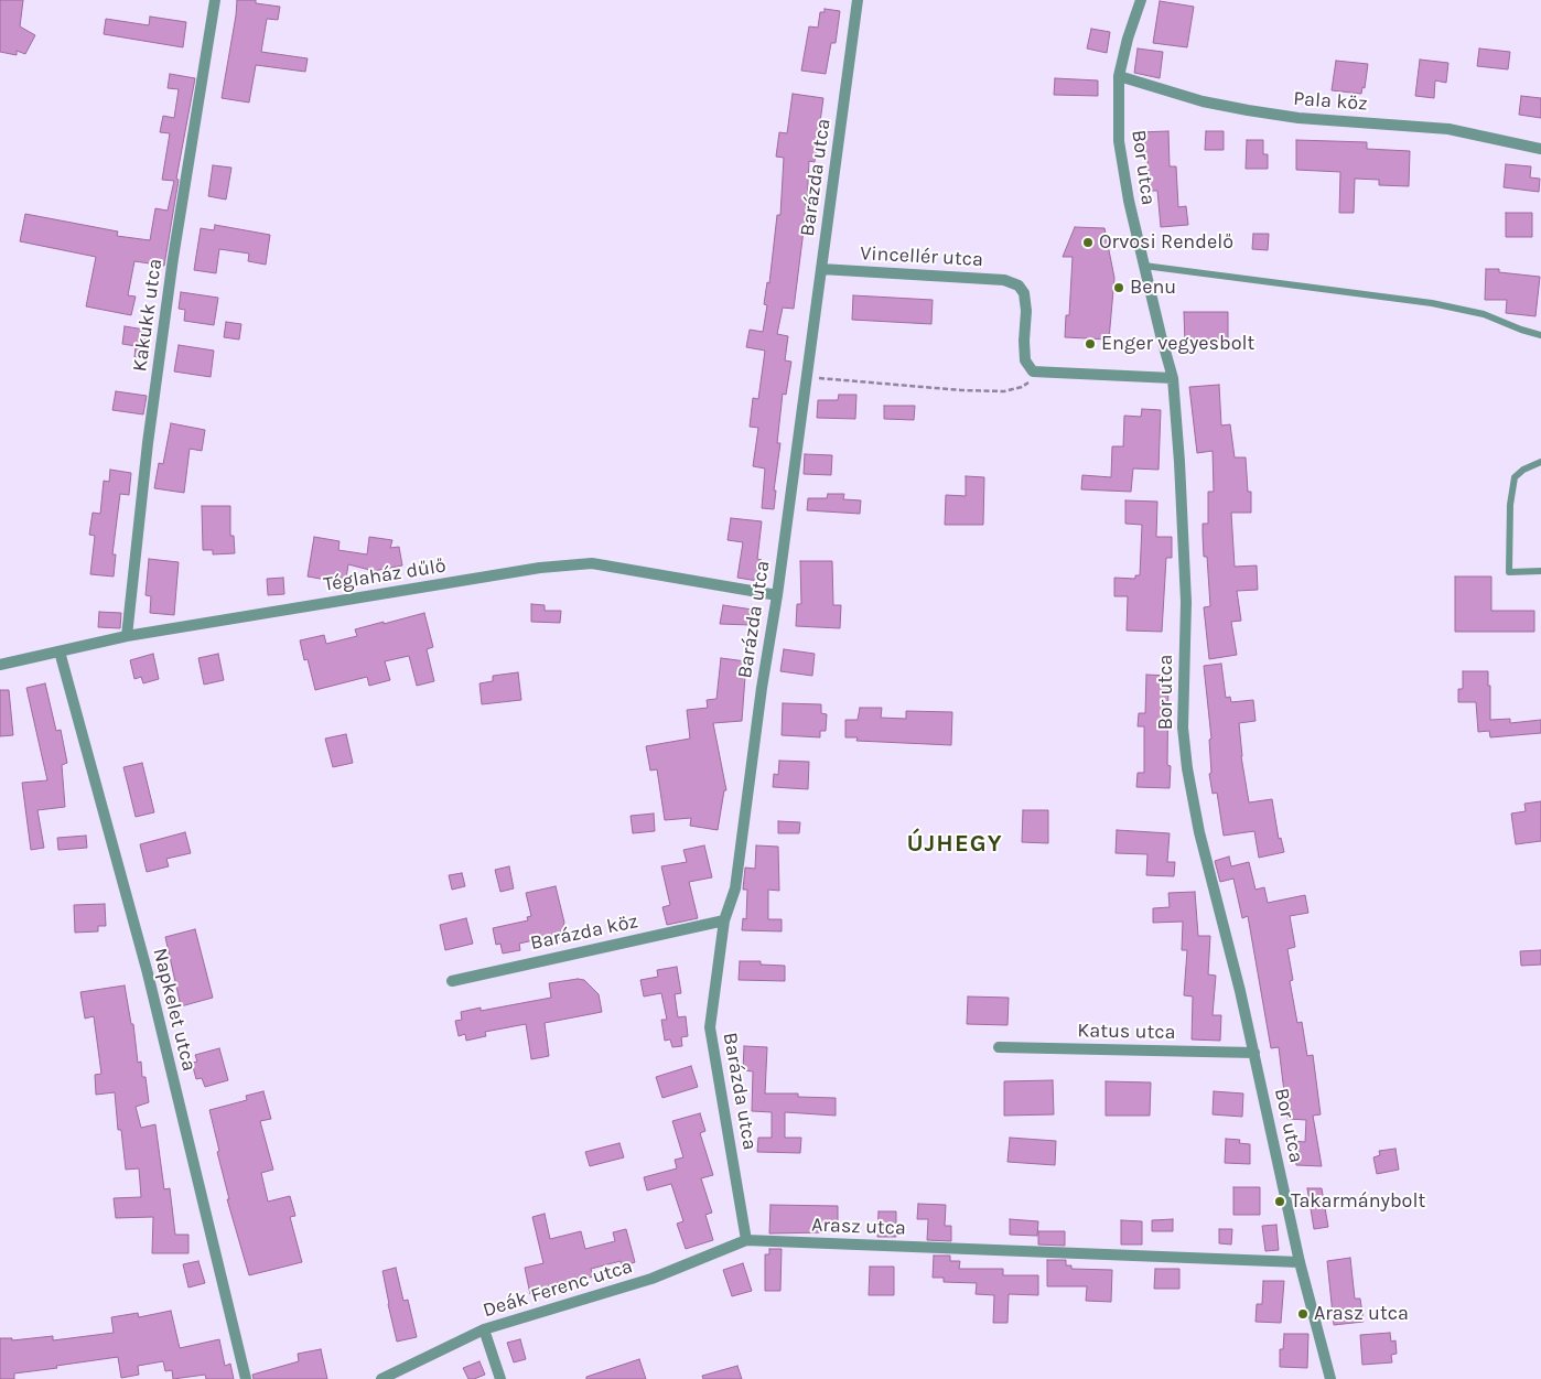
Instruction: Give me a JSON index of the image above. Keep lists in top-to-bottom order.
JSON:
{
  "streets": {
    "street": [
      "Pala köz",
      "Bor utca",
      "Barázda utca",
      "Vincellér utca",
      "Kakukk utca",
      "Téglaház dűlő",
      "Barázda köz",
      "Napkelet utca",
      "Katus utca",
      "Arasz utca",
      "Deák Ferenc utca"
    ]
  },
  "crossings": [
    ["Pala köz", "Bor utca"],
    ["Bor utca", "Katus utca"],
    ["Bor utca", "Arasz utca"],
    ["Barázda utca", "Vincellér utca"],
    ["Barázda utca", "Téglaház dűlő"],
    ["Barázda utca", "Barázda köz"],
    ["Barázda utca", "Arasz utca"],
    ["Barázda utca", "Deák Ferenc utca"],
    ["Kakukk utca", "Téglaház dűlő"],
    ["Téglaház dűlő", "Napkelet utca"],
    ["Arasz utca", "Deák Ferenc utca"]
  ],
  "districts": ["ÚJHEGY"],
  "places": [
    "Orvosi Rendelő",
    "Benu",
    "Enger vegyesbolt",
    "Takarmánybolt",
    "Arasz utca"
  ]
}
